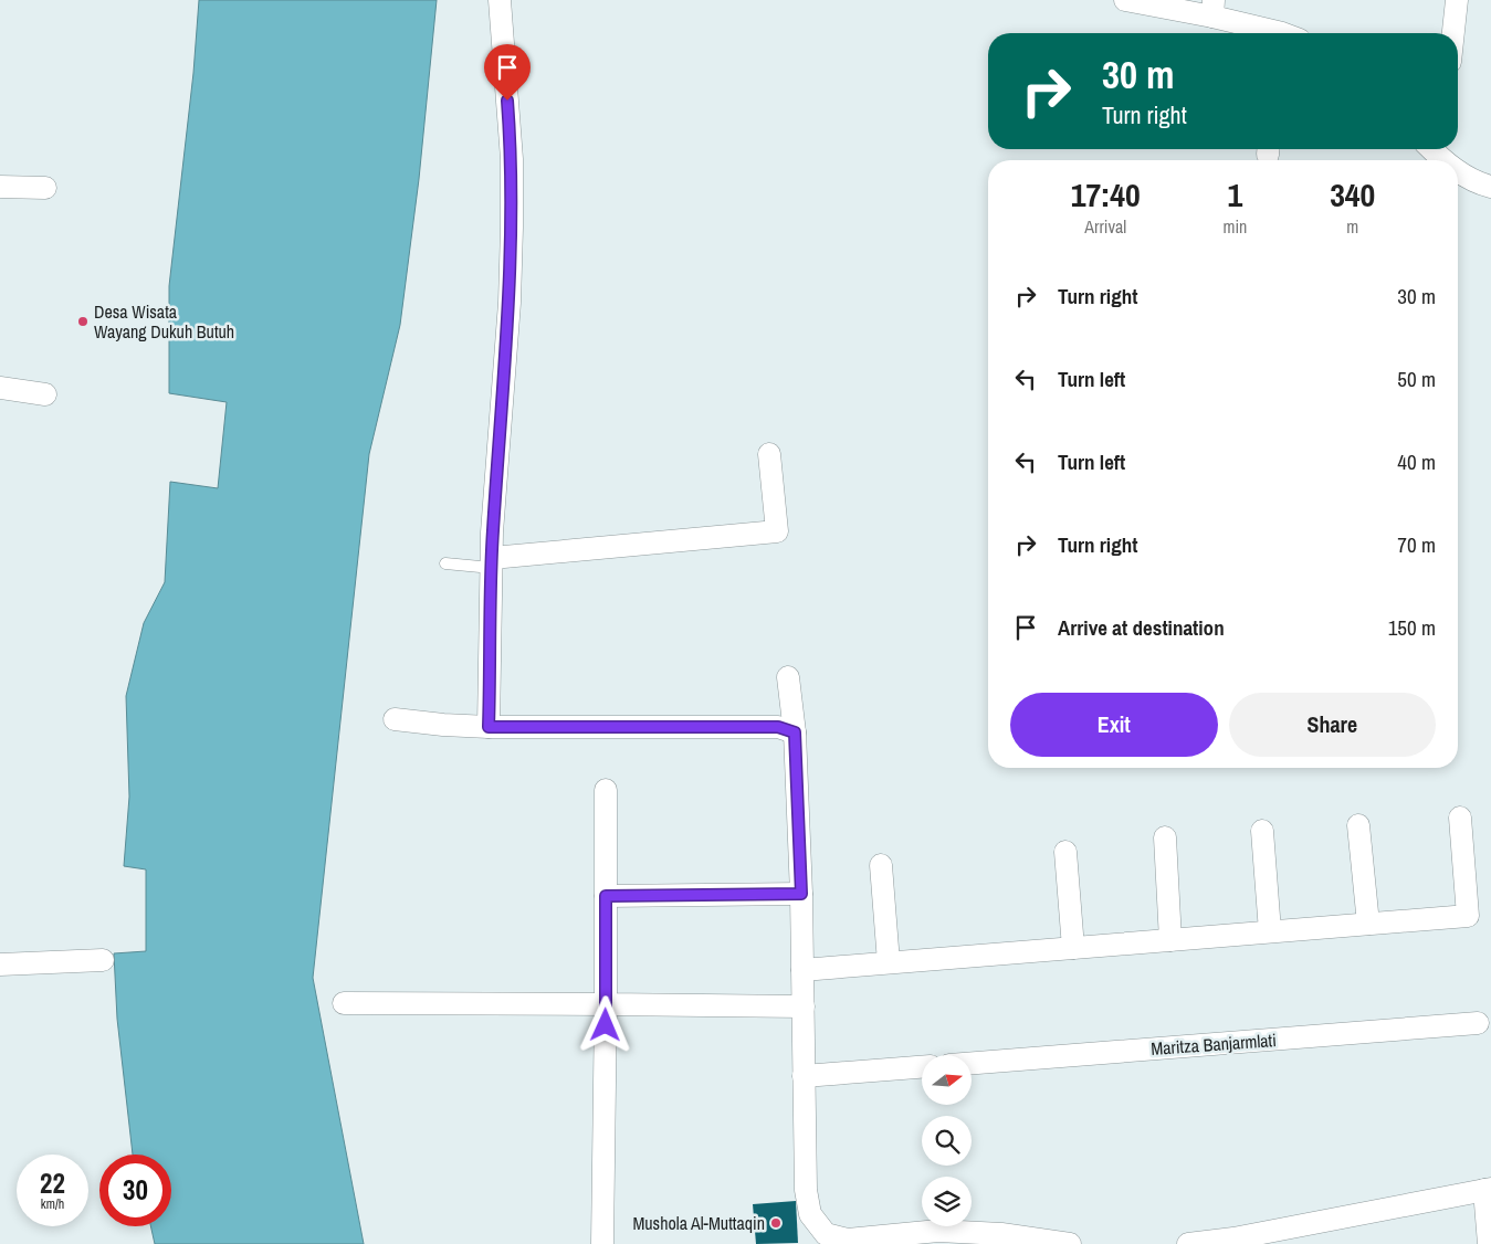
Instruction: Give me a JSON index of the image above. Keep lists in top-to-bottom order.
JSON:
{
  "streets": {
    "street": ["Maritza Banjarmlati"]
  },
  "places": ["Desa Wisata Wayang Dukuh Butuh", "Mushola Al-Muttaqin"],
  "north": "right",
  "page": {
    "turn": ["30 m", "Turn right"],
    "eta": [
      "17:40",
      "Arrival",
      "1",
      "min",
      "340",
      "m"
    ],
    "list": [
      {
        "name": "Turn right",
        "value": "30 m"
      },
      {
        "name": "Turn left",
        "value": "50 m"
      },
      {
        "name": "Turn left",
        "value": "40 m"
      },
      {
        "name": "Turn right",
        "value": "70 m"
      },
      {
        "name": "Arrive at destination",
        "value": "150 m"
      }
    ],
    "buttons": ["Exit", "Share"],
    "speed": "22 km/h",
    "limit": "30"
  }
}
